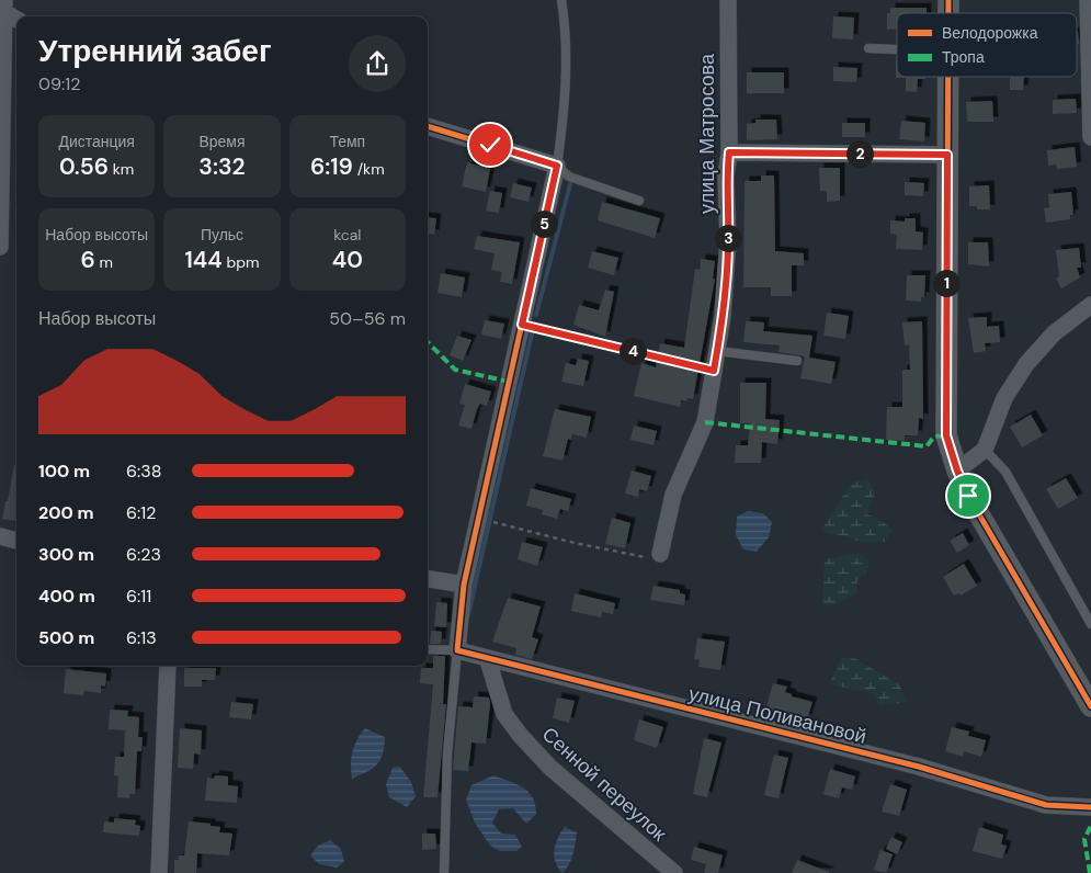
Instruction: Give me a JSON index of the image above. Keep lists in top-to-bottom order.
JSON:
{
  "streets": {
    "street": ["улица Матросова", "улица Поливановой", "Сенной переулок"]
  },
  "crossings": [
    ["улица Поливановой", "Сенной переулок"]
  ],
  "legend": ["Велодорожка", "Тропа"],
  "page": {
    "heading": ["Утренний забег", "09:12"],
    "stats": [
      ["Дистанция", "0.56 km"],
      ["Время", "3:32"],
      ["Темп", "6:19 /km"],
      ["Набор высоты", "6 m"],
      ["Пульс", "144 bpm"],
      ["kcal", "40"]
    ],
    "pins": [
      "2",
      "5",
      "3",
      "1",
      "4"
    ],
    "chart": ["Набор высоты", "50–56 m"],
    "list": [
      {
        "name": "100 m",
        "note": "6:38"
      },
      {
        "name": "200 m",
        "note": "6:12"
      },
      {
        "name": "300 m",
        "note": "6:23"
      },
      {
        "name": "400 m",
        "note": "6:11"
      },
      {
        "name": "500 m",
        "note": "6:13"
      }
    ]
  }
}
